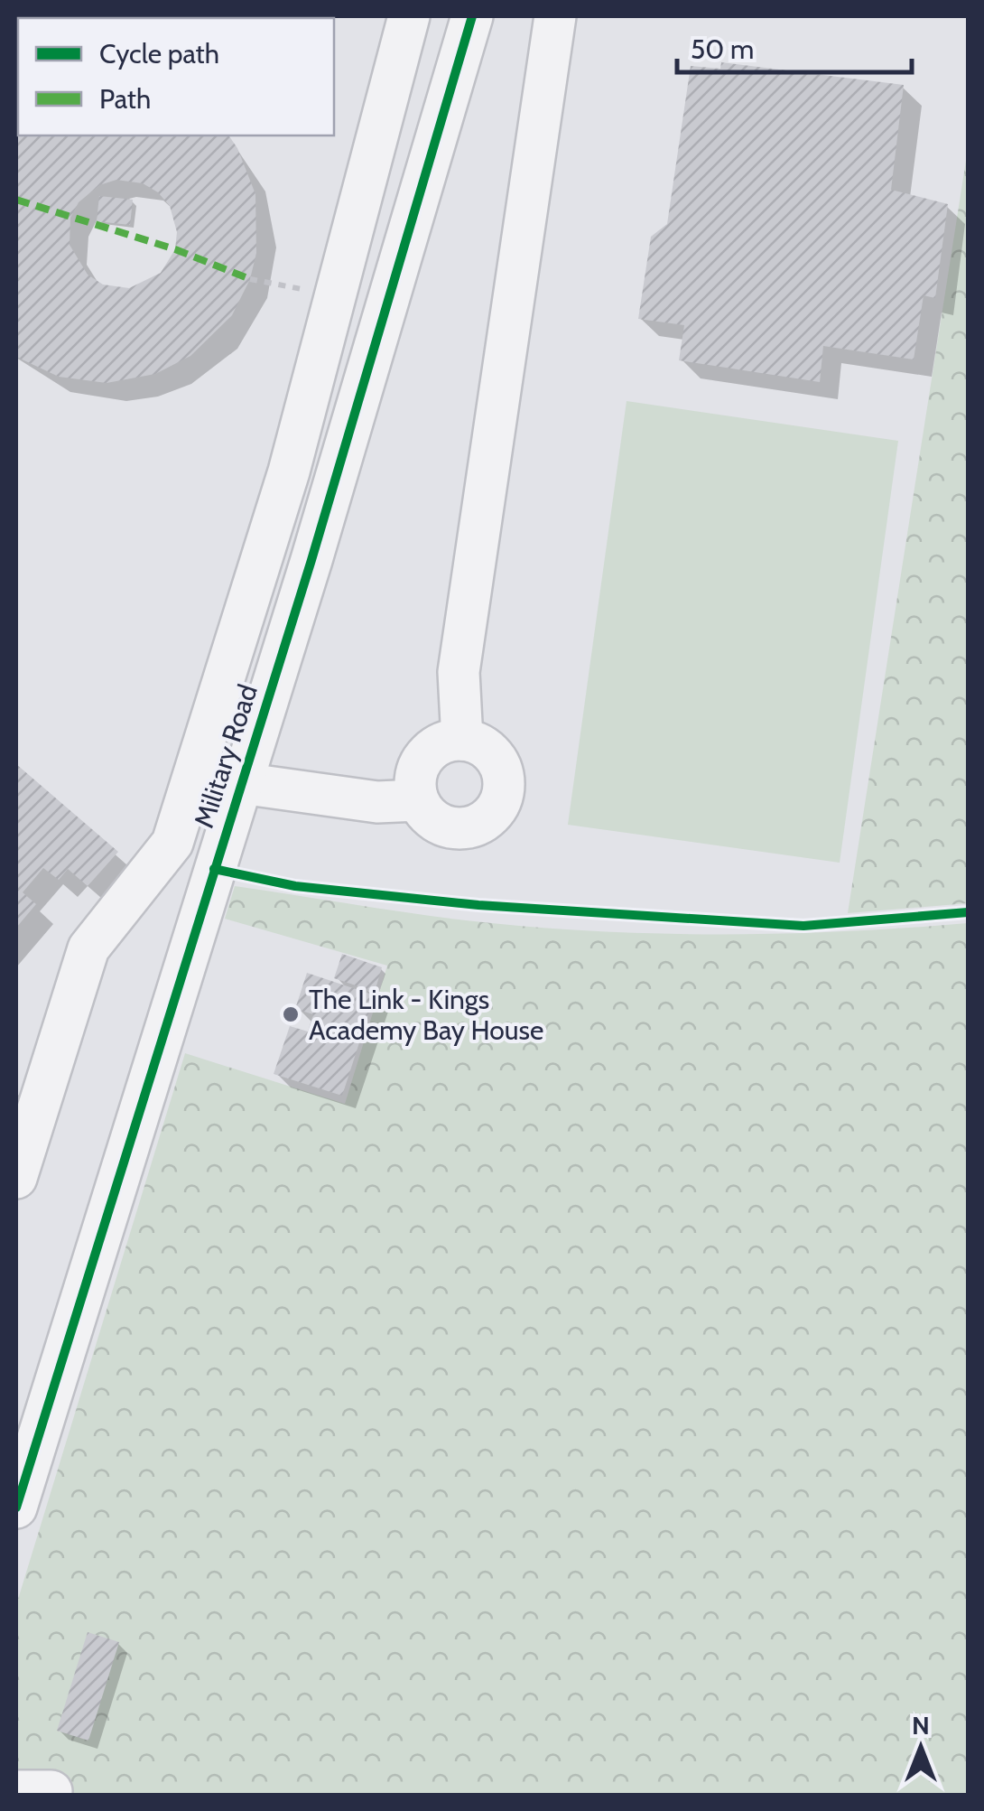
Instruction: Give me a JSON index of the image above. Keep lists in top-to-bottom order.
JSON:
{
  "streets": {
    "street": ["Military Road"]
  },
  "places": ["The Link - Kings Academy Bay House"],
  "legend": ["Cycle path", "Path"],
  "scale_bar": "50 m",
  "north": "top"
}
